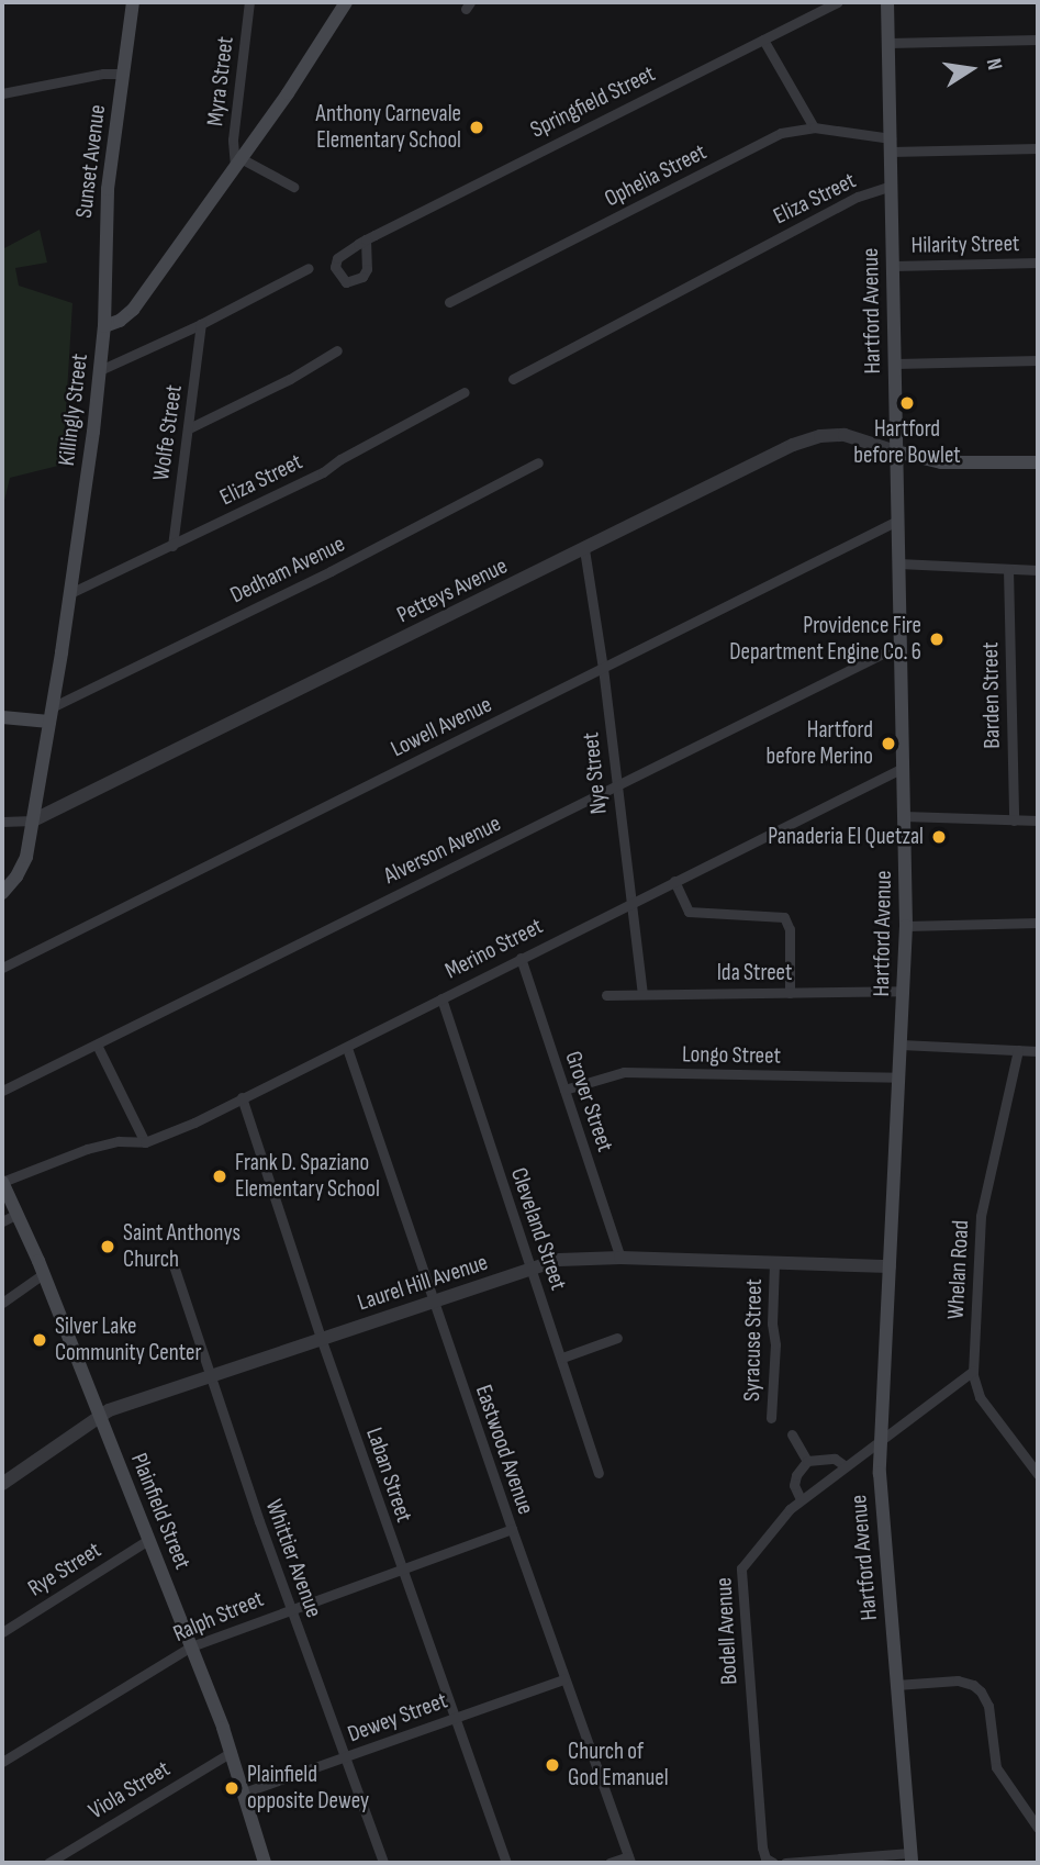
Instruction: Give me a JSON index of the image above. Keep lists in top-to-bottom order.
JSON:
{
  "streets": {
    "main road": [
      "Sunset Avenue",
      "Hartford Avenue",
      "Killingly Street",
      "Plainfield Street"
    ],
    "street": [
      "Myra Street",
      "Springfield Street",
      "Ophelia Street",
      "Eliza Street",
      "Hilarity Street",
      "Wolfe Street",
      "Dedham Avenue",
      "Petteys Avenue",
      "Barden Street",
      "Lowell Avenue",
      "Nye Street",
      "Alverson Avenue",
      "Merino Street",
      "Ida Street",
      "Longo Street",
      "Grover Street",
      "Cleveland Street",
      "Whelan Road",
      "Laurel Hill Avenue",
      "Syracuse Street",
      "Eastwood Avenue",
      "Laban Street",
      "Whittier Avenue",
      "Rye Street",
      "Ralph Street",
      "Bodell Avenue",
      "Dewey Street",
      "Viola Street"
    ]
  },
  "crossings": [
    ["Myra Street", "Killingly Street"],
    ["Sunset Avenue", "Killingly Street"],
    ["Ophelia Street", "Hartford Avenue"],
    ["Eliza Street", "Hartford Avenue"],
    ["Eliza Street", "Killingly Street"],
    ["Eliza Street", "Wolfe Street"],
    ["Hilarity Street", "Hartford Avenue"],
    ["Hartford Avenue", "Petteys Avenue"],
    ["Hartford Avenue", "Lowell Avenue"],
    ["Hartford Avenue", "Alverson Avenue"],
    ["Hartford Avenue", "Merino Street"],
    ["Hartford Avenue", "Ida Street"],
    ["Hartford Avenue", "Longo Street"],
    ["Hartford Avenue", "Laurel Hill Avenue"],
    ["Hartford Avenue", "Bodell Avenue"],
    ["Killingly Street", "Dedham Avenue"],
    ["Killingly Street", "Petteys Avenue"],
    ["Petteys Avenue", "Nye Street"],
    ["Lowell Avenue", "Nye Street"],
    ["Nye Street", "Alverson Avenue"],
    ["Nye Street", "Merino Street"],
    ["Nye Street", "Ida Street"],
    ["Merino Street", "Grover Street"],
    ["Merino Street", "Cleveland Street"],
    ["Merino Street", "Eastwood Avenue"],
    ["Merino Street", "Laban Street"],
    ["Merino Street", "Plainfield Street"],
    ["Longo Street", "Grover Street"],
    ["Grover Street", "Laurel Hill Avenue"],
    ["Cleveland Street", "Laurel Hill Avenue"],
    ["Whelan Road", "Bodell Avenue"],
    ["Laurel Hill Avenue", "Syracuse Street"],
    ["Laurel Hill Avenue", "Eastwood Avenue"],
    ["Laurel Hill Avenue", "Laban Street"],
    ["Laurel Hill Avenue", "Plainfield Street"],
    ["Laurel Hill Avenue", "Whittier Avenue"],
    ["Eastwood Avenue", "Ralph Street"],
    ["Eastwood Avenue", "Dewey Street"],
    ["Laban Street", "Ralph Street"],
    ["Laban Street", "Dewey Street"],
    ["Plainfield Street", "Rye Street"],
    ["Plainfield Street", "Ralph Street"],
    ["Plainfield Street", "Dewey Street"],
    ["Plainfield Street", "Viola Street"],
    ["Whittier Avenue", "Ralph Street"],
    ["Whittier Avenue", "Dewey Street"]
  ],
  "places": [
    "Anthony Carnevale Elementary School",
    "Hartford before Bowlet",
    "Providence Fire Department Engine Co. 6",
    "Hartford before Merino",
    "Panaderia El Quetzal",
    "Frank D. Spaziano Elementary School",
    "Saint Anthonys Church",
    "Silver Lake Community Center",
    "Church of God Emanuel",
    "Plainfield opposite Dewey"
  ],
  "north": "right"
}
